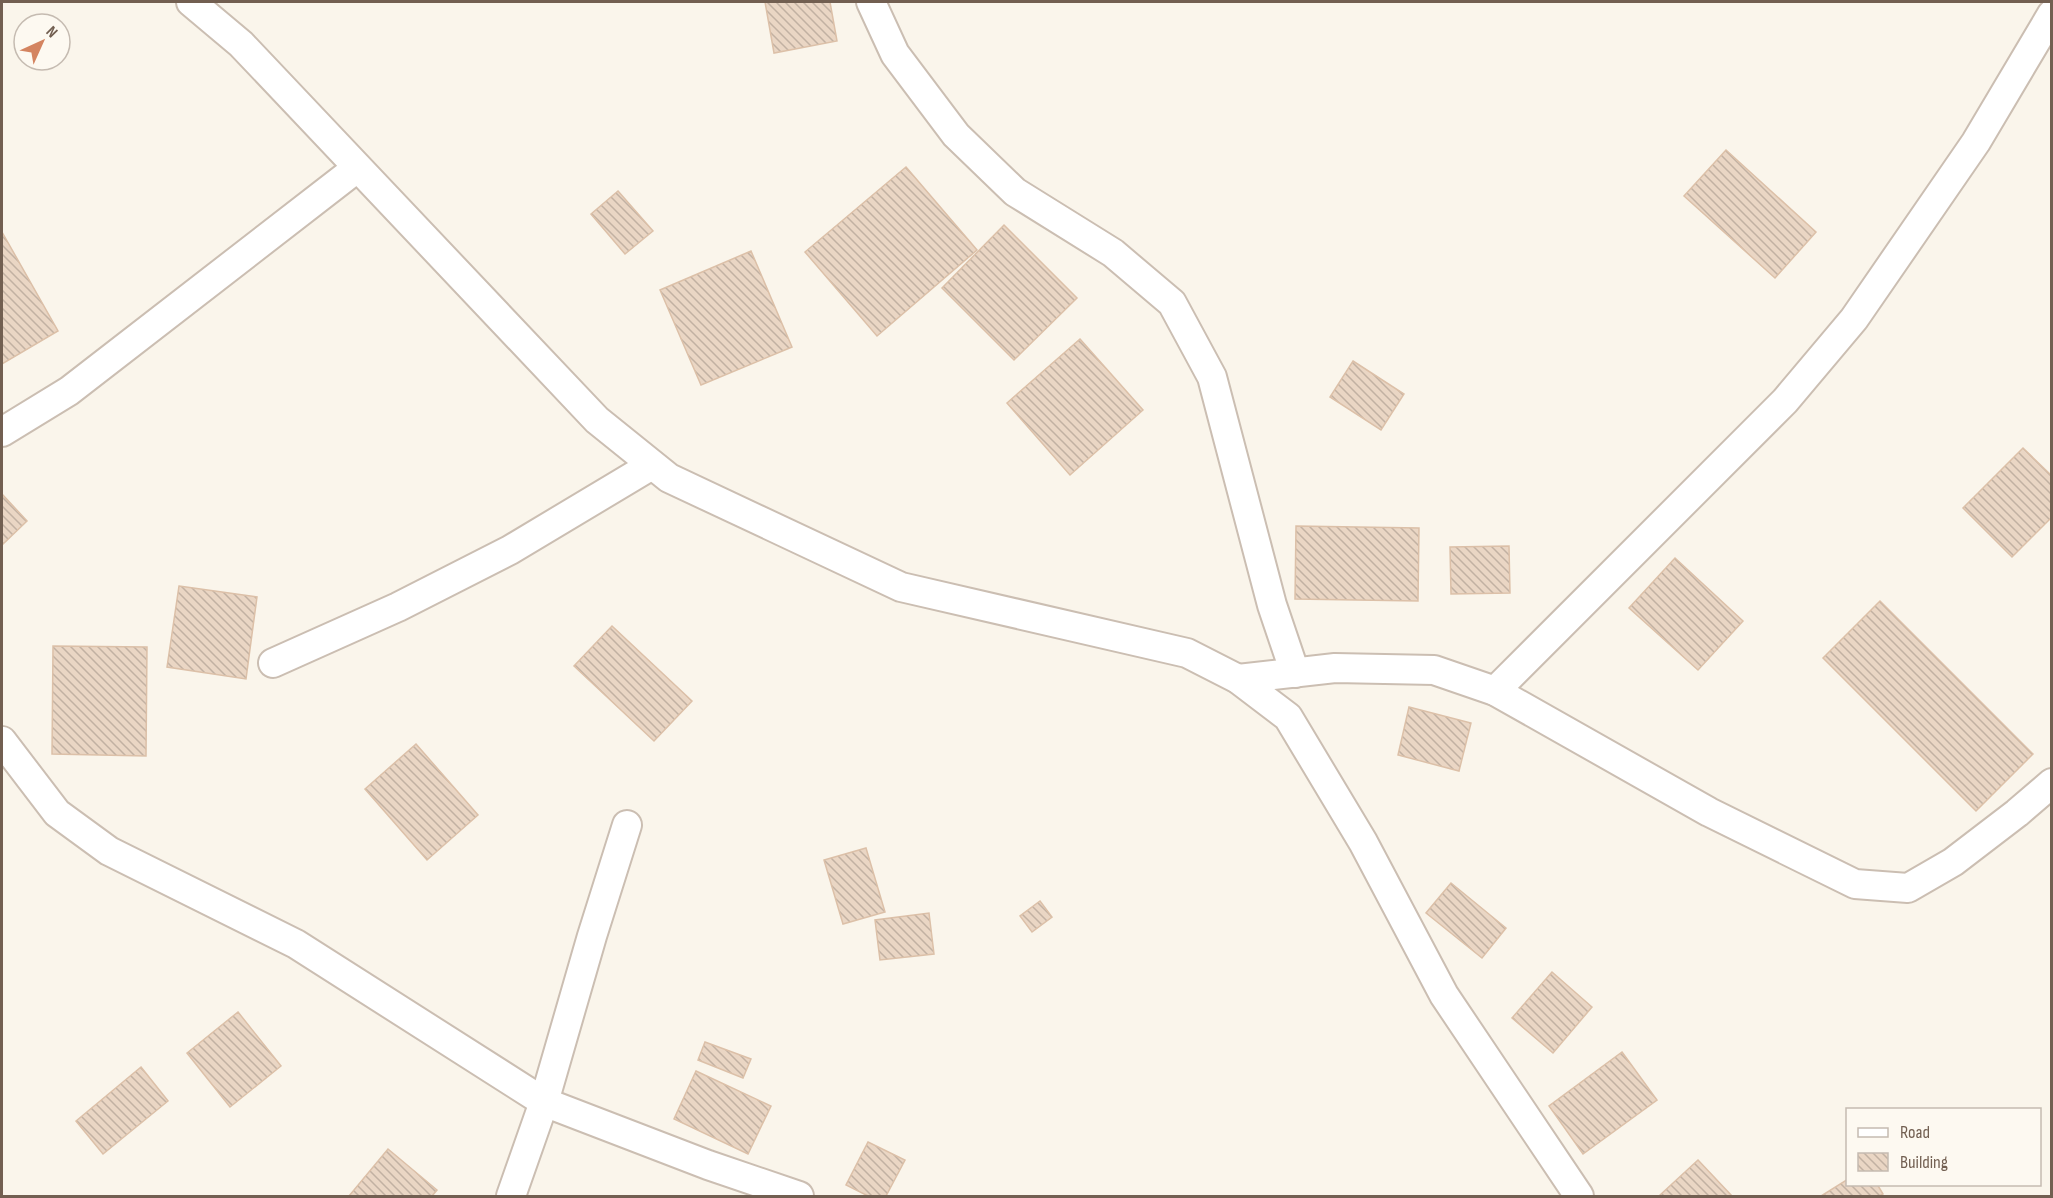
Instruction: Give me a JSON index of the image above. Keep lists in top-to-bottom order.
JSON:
{
  "legend": ["Road", "Building"],
  "north": "top right"
}
